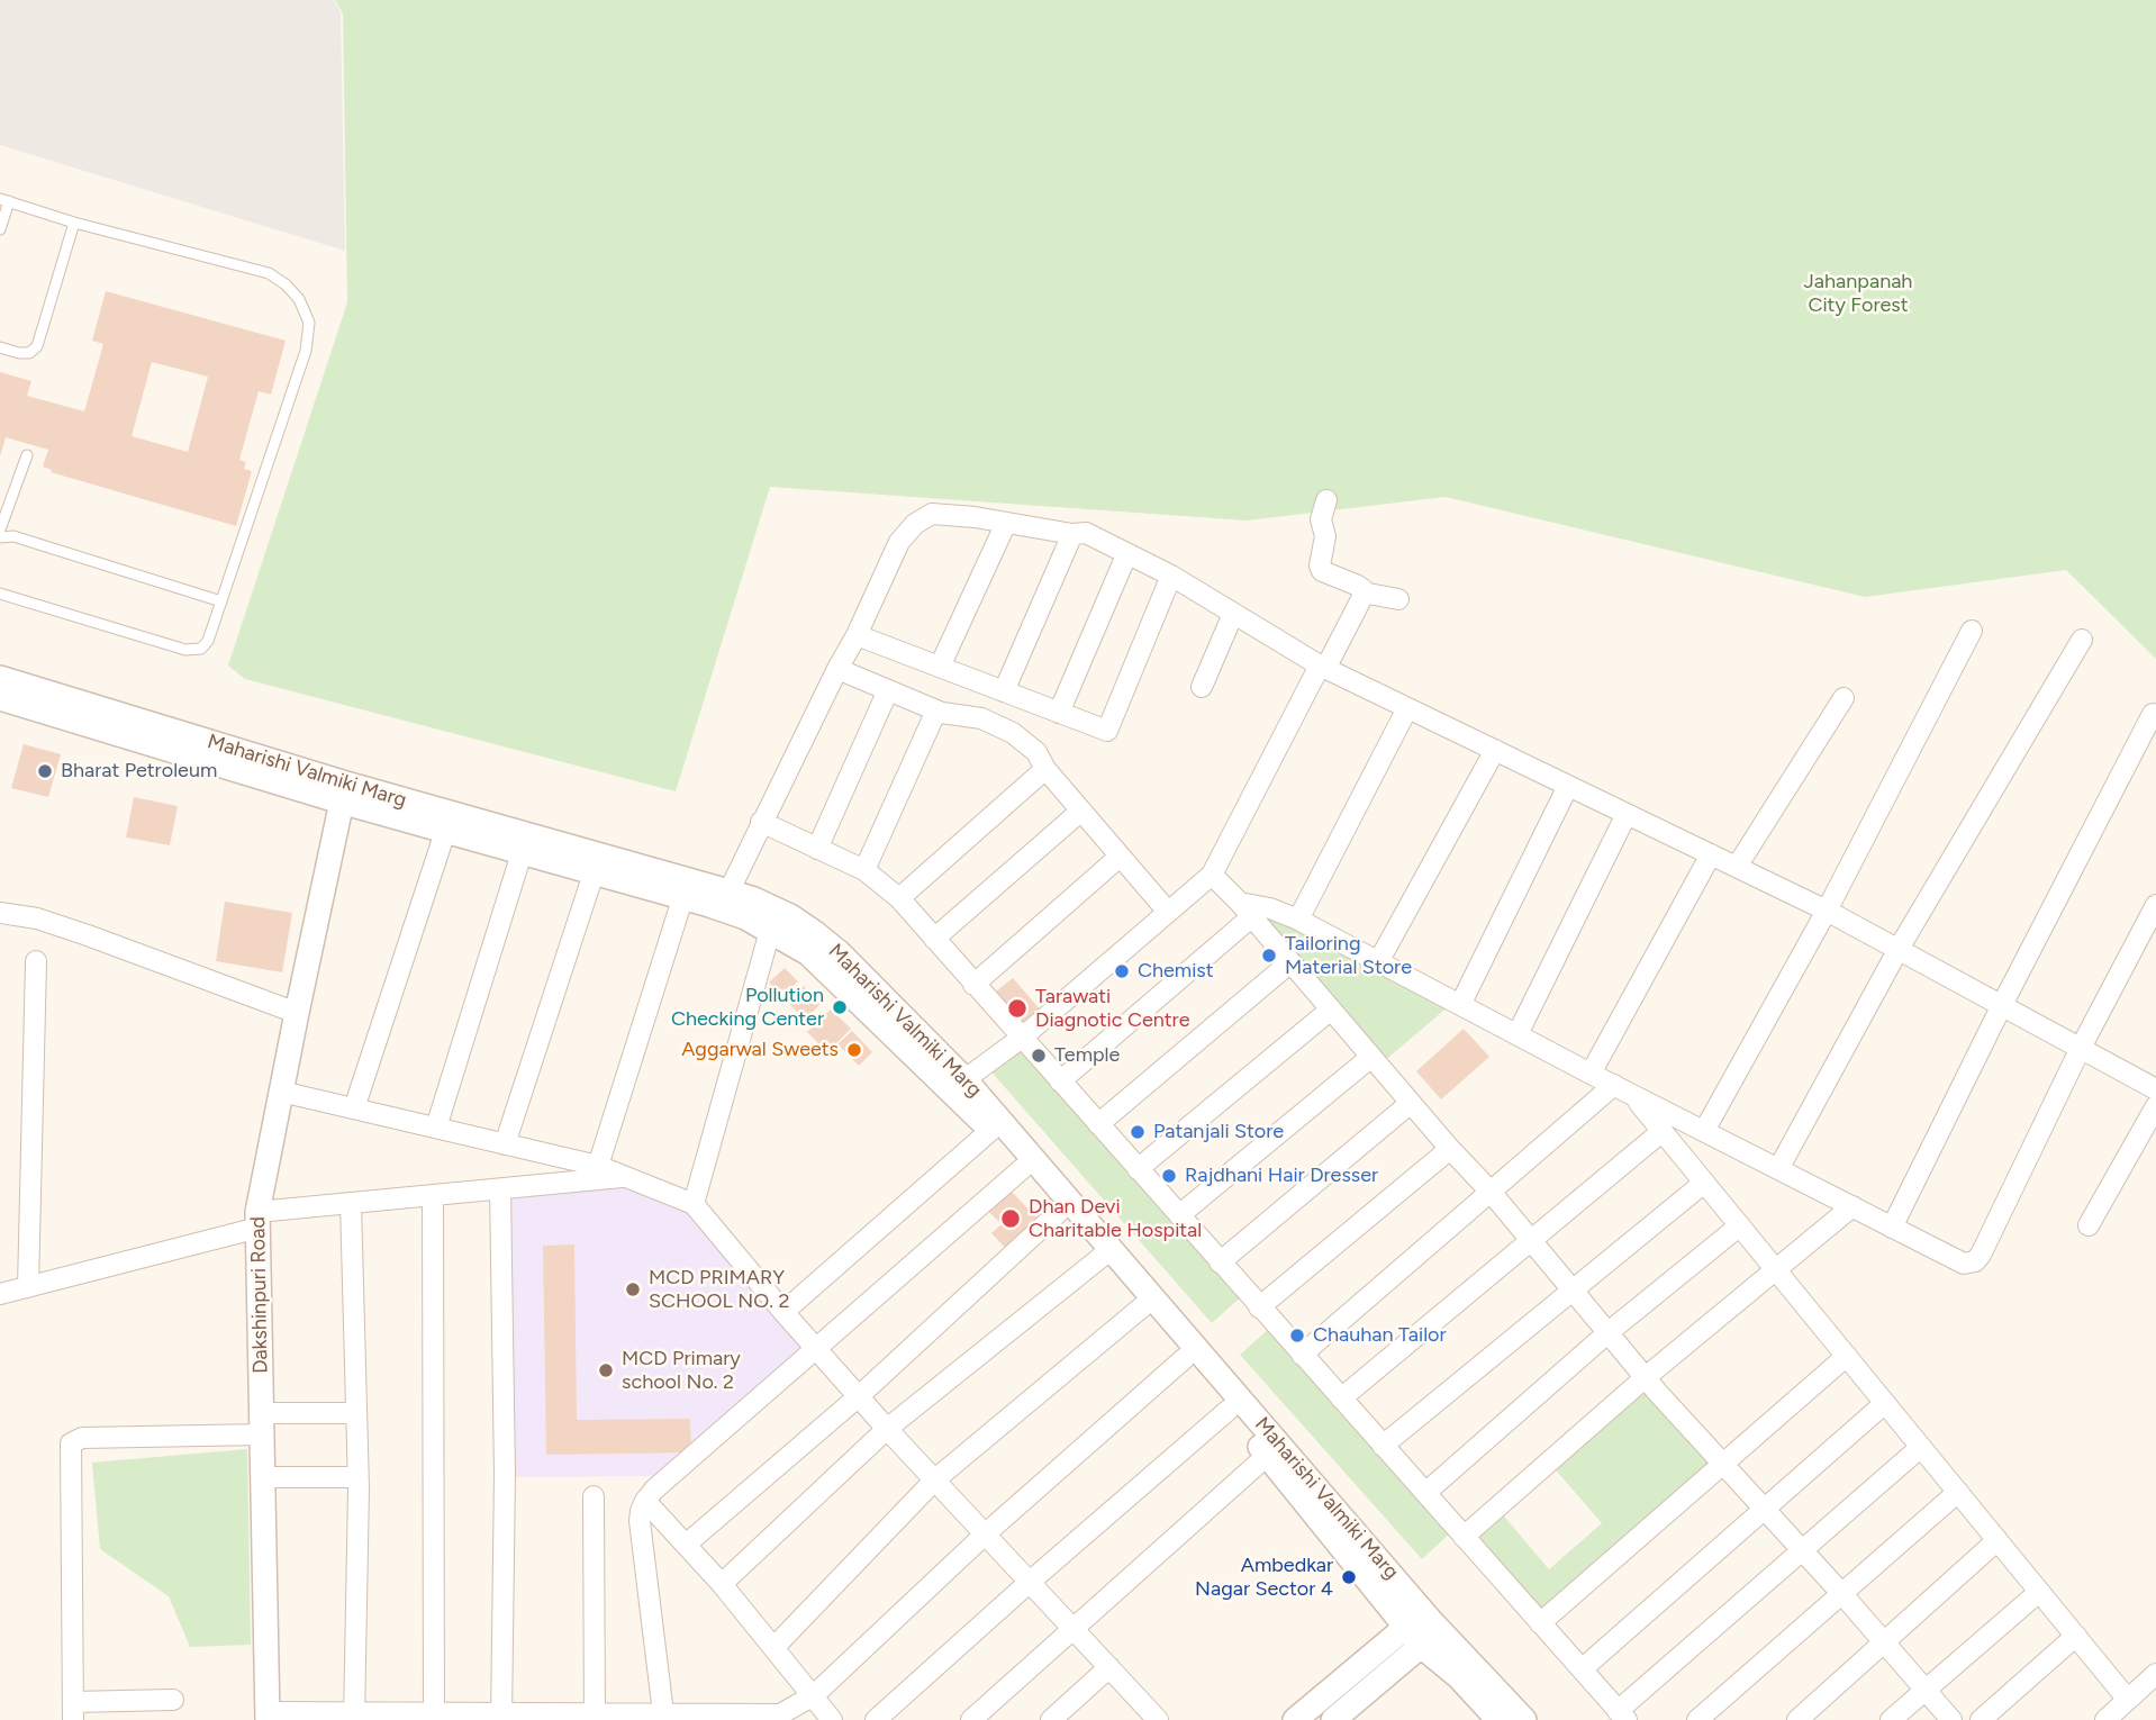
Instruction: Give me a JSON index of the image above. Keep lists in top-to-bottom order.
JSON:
{
  "streets": {
    "street": ["Maharishi Valmiki Marg", "Dakshinpuri Road"]
  },
  "crossings": [
    ["Maharishi Valmiki Marg", "Dakshinpuri Road"]
  ],
  "parks": ["Jahanpanah City Forest"],
  "places": [
    "Bharat Petroleum",
    "Tailoring Material Store",
    "Chemist",
    "Pollution Checking Center",
    "Tarawati Diagnotic Centre",
    "Aggarwal Sweets",
    "Temple",
    "Patanjali Store",
    "Rajdhani Hair Dresser",
    "Dhan Devi Charitable Hospital",
    "MCD PRIMARY SCHOOL NO. 2",
    "Chauhan Tailor",
    "MCD Primary school No. 2",
    "Ambedkar Nagar Sector 4"
  ]
}
